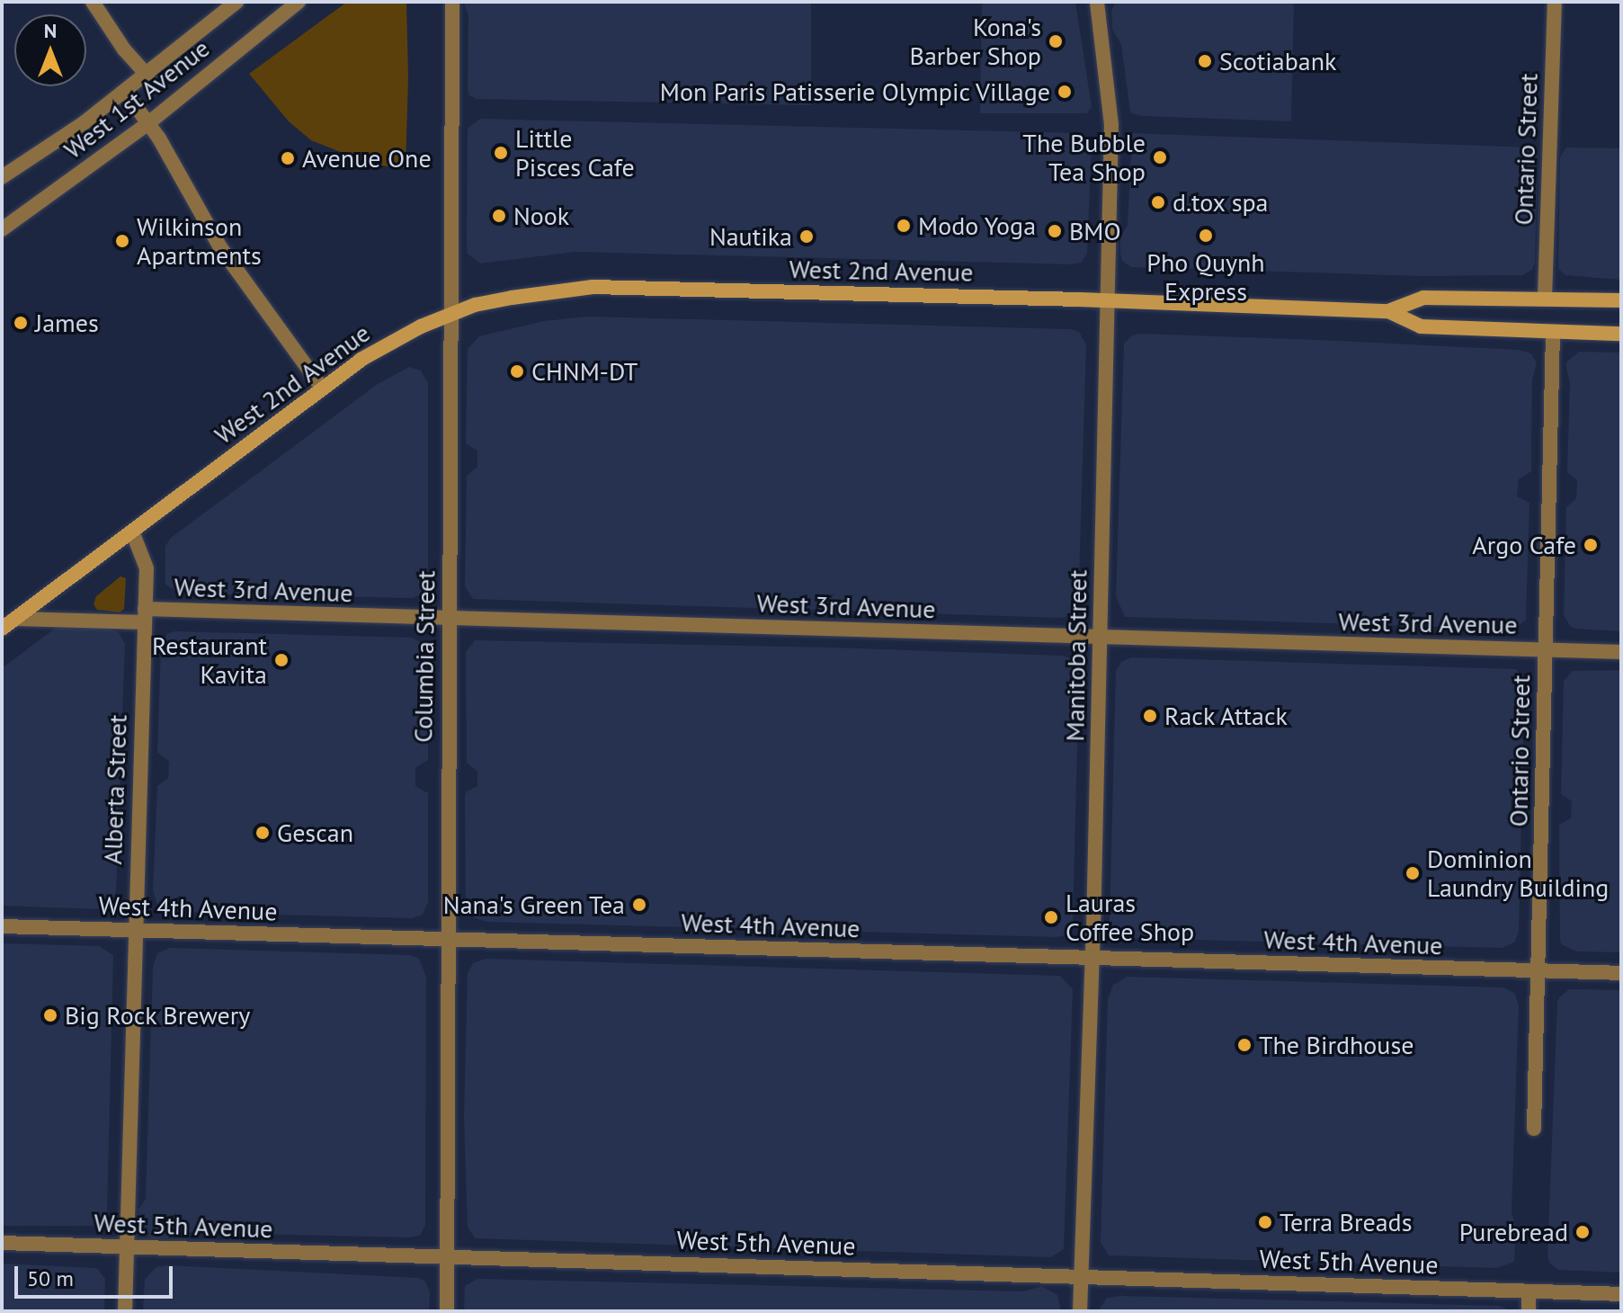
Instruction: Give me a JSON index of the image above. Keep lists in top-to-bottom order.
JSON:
{
  "streets": {
    "main road": ["West 2nd Avenue"],
    "street": [
      "West 1st Avenue",
      "Ontario Street",
      "West 3rd Avenue",
      "Manitoba Street",
      "Columbia Street",
      "Alberta Street",
      "West 4th Avenue",
      "West 5th Avenue"
    ]
  },
  "crossings": [
    ["Ontario Street", "West 2nd Avenue"],
    ["Ontario Street", "West 3rd Avenue"],
    ["Ontario Street", "West 4th Avenue"],
    ["West 2nd Avenue", "West 3rd Avenue"],
    ["West 2nd Avenue", "Manitoba Street"],
    ["West 2nd Avenue", "Columbia Street"],
    ["West 2nd Avenue", "Alberta Street"],
    ["West 3rd Avenue", "Manitoba Street"],
    ["West 3rd Avenue", "Columbia Street"],
    ["West 3rd Avenue", "Alberta Street"],
    ["Manitoba Street", "West 4th Avenue"],
    ["Manitoba Street", "West 5th Avenue"],
    ["Columbia Street", "West 4th Avenue"],
    ["Columbia Street", "West 5th Avenue"],
    ["Alberta Street", "West 4th Avenue"],
    ["Alberta Street", "West 5th Avenue"]
  ],
  "places": [
    "Kona's Barber Shop",
    "Scotiabank",
    "Mon Paris Patisserie Olympic Village",
    "Little Pisces Cafe",
    "The Bubble Tea Shop",
    "Avenue One",
    "d.tox spa",
    "Nook",
    "Modo Yoga",
    "BMO",
    "Pho Quynh Express",
    "Nautika",
    "Wilkinson Apartments",
    "James",
    "CHNM-DT",
    "Argo Cafe",
    "Restaurant Kavita",
    "Rack Attack",
    "Gescan",
    "Dominion Laundry Building",
    "Nana's Green Tea",
    "Lauras Coffee Shop",
    "Big Rock Brewery",
    "The Birdhouse",
    "Terra Breads",
    "Purebread"
  ],
  "scale_bar": "50 m",
  "north": "top"
}
